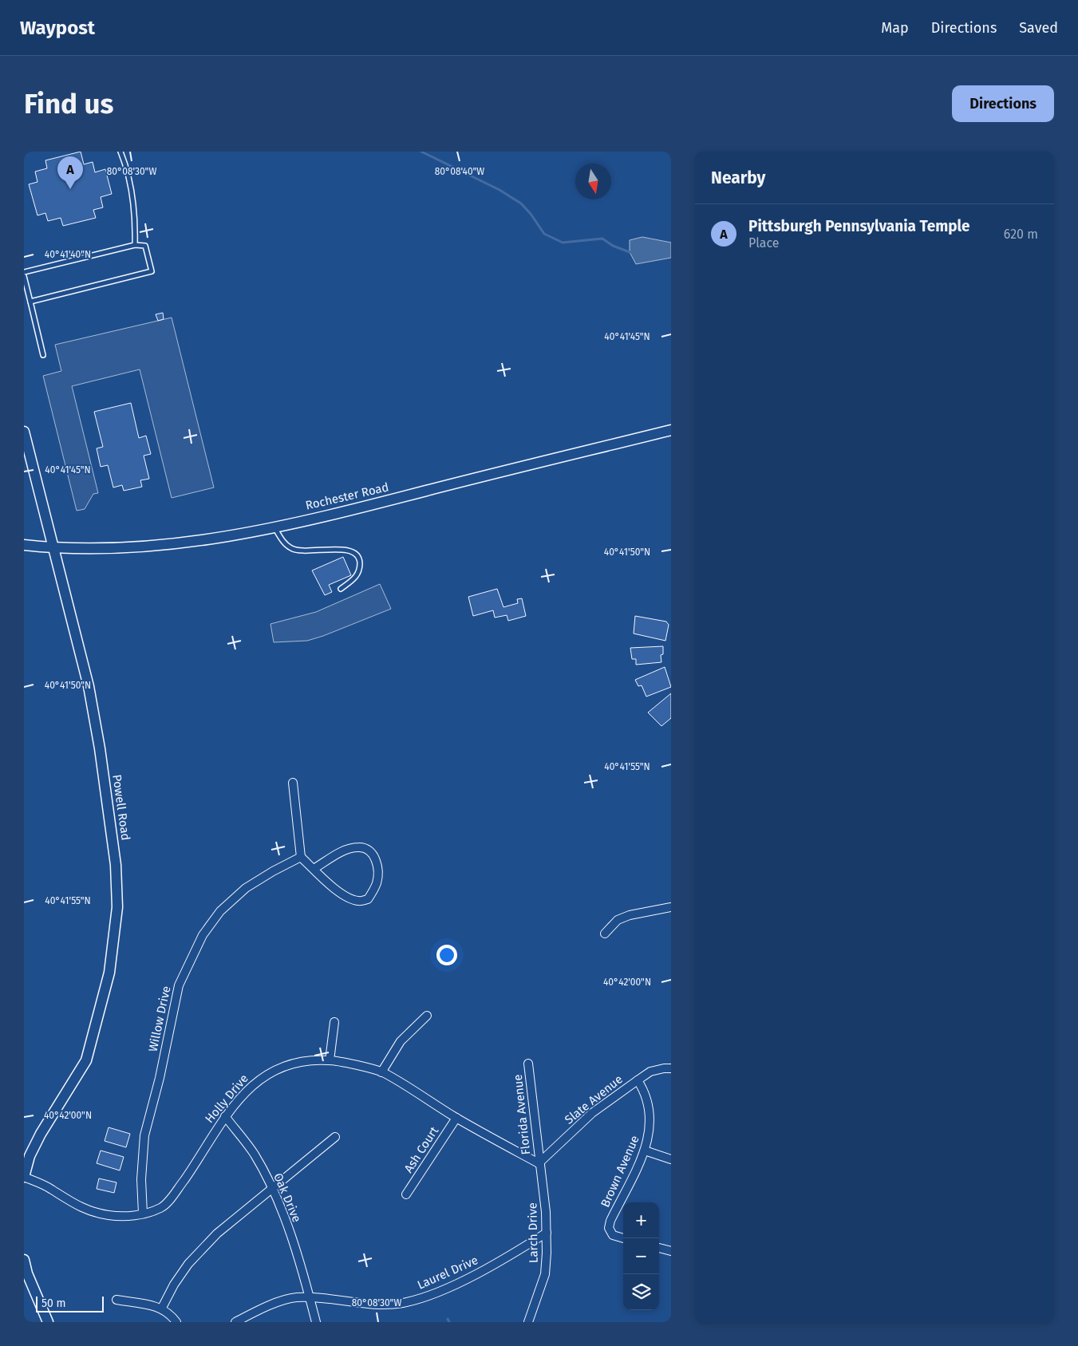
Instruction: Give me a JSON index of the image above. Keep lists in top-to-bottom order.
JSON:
{
  "streets": {
    "street": [
      "Rochester Road",
      "Powell Road",
      "Willow Drive",
      "Holly Drive",
      "Slate Avenue",
      "Florida Avenue",
      "Ash Court",
      "Brown Avenue",
      "Oak Drive",
      "Larch Drive",
      "Laurel Drive"
    ]
  },
  "crossings": [
    ["Rochester Road", "Powell Road"],
    ["Powell Road", "Holly Drive"],
    ["Willow Drive", "Holly Drive"],
    ["Holly Drive", "Slate Avenue"],
    ["Holly Drive", "Florida Avenue"],
    ["Holly Drive", "Ash Court"],
    ["Holly Drive", "Oak Drive"],
    ["Holly Drive", "Larch Drive"],
    ["Slate Avenue", "Florida Avenue"],
    ["Slate Avenue", "Brown Avenue"],
    ["Slate Avenue", "Larch Drive"],
    ["Florida Avenue", "Larch Drive"],
    ["Oak Drive", "Laurel Drive"],
    ["Larch Drive", "Laurel Drive"]
  ],
  "scale_bar": "50 m",
  "north": "bottom",
  "page": {
    "header": "Waypost",
    "nav": ["Map", "Directions", "Saved"],
    "buttons": "Directions",
    "title": "Find us",
    "heading": "Nearby",
    "pins": "A",
    "list": [
      {
        "mark": "A",
        "name": "Pittsburgh Pennsylvania Temple",
        "note": "Place",
        "value": "620 m"
      }
    ],
    "map_buttons": ["+", "−"],
    "scale": "50 m"
  },
  "coordinates": [
    "80°08'30\"W",
    "80°08'40\"W",
    "40°41'40\"N",
    "40°41'45\"N",
    "40°41'50\"N",
    "40°41'55\"N",
    "40°42'00\"N"
  ]
}
